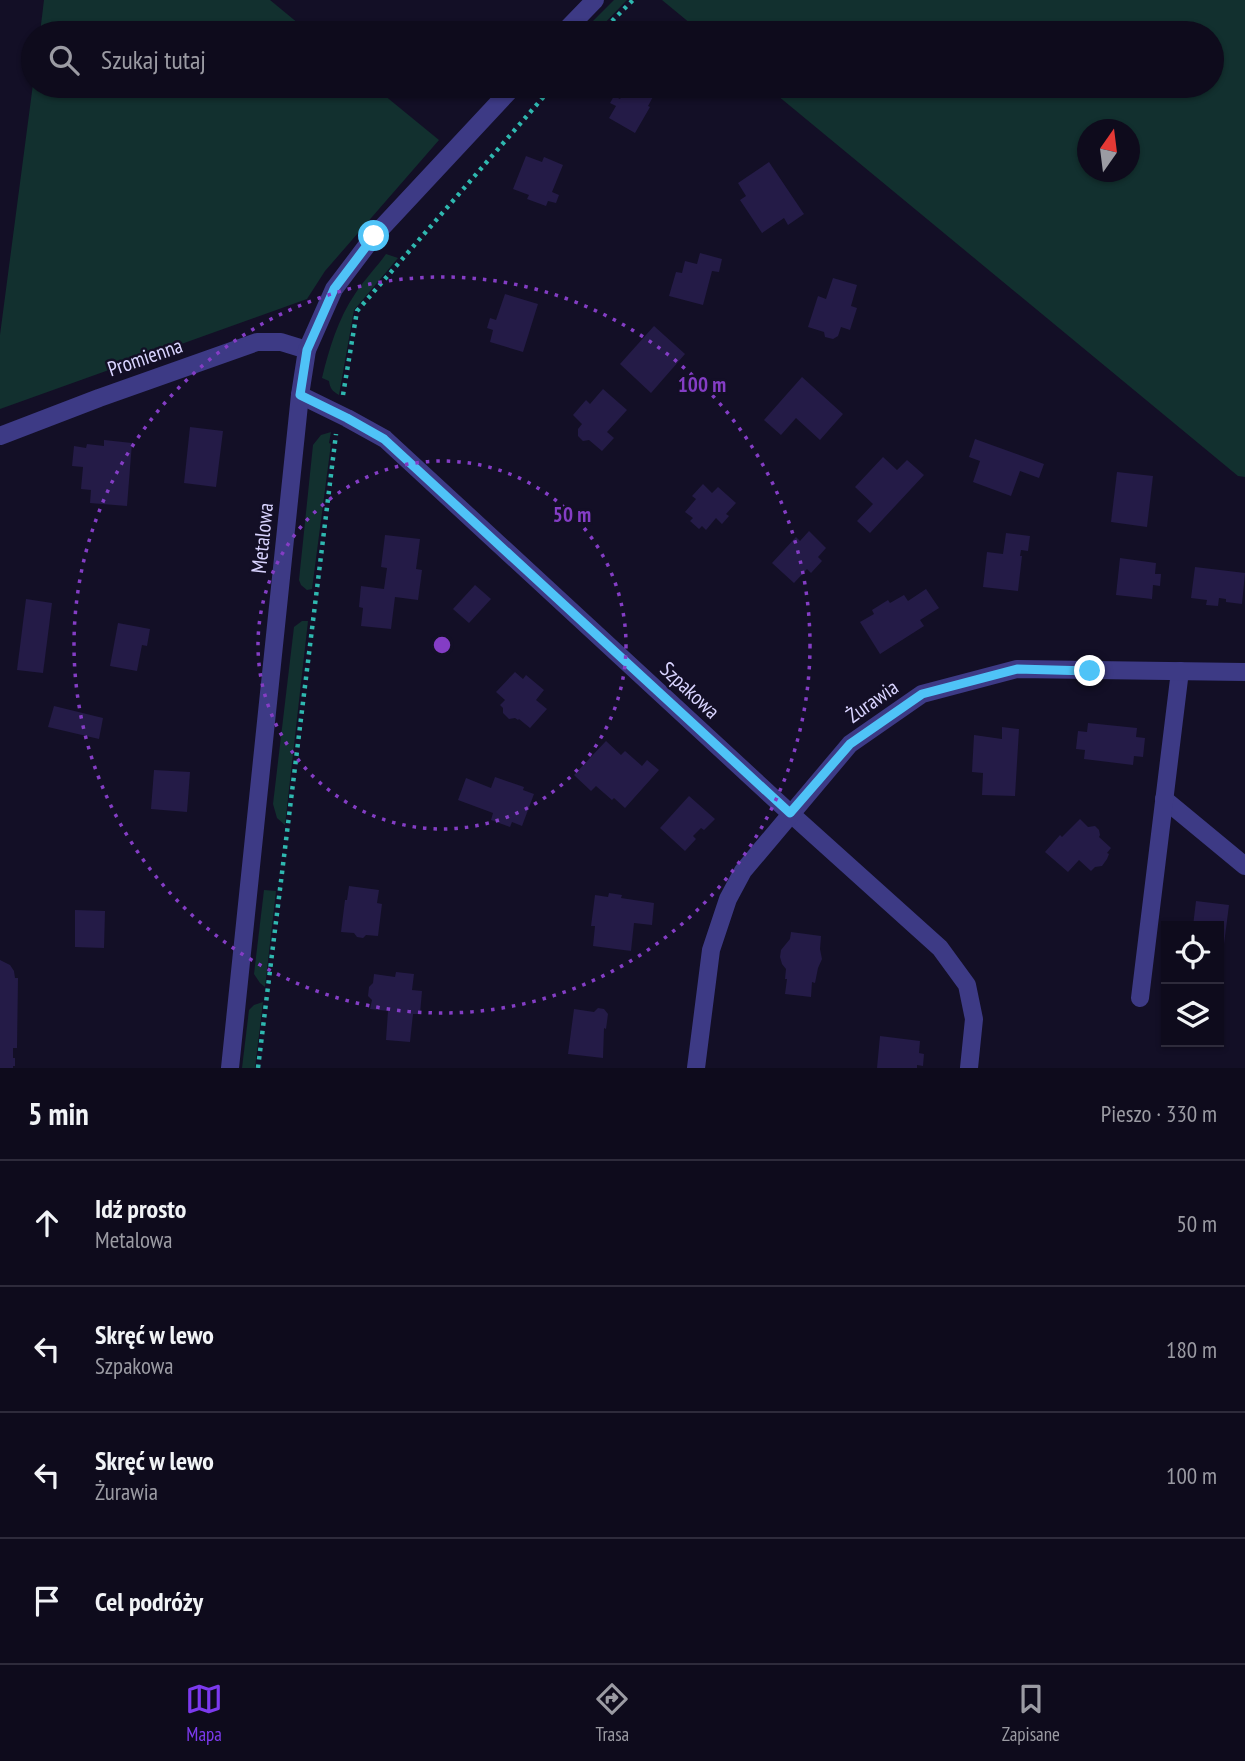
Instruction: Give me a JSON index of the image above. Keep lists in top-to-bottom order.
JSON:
{
  "streets": {
    "street": [
      "Promienna",
      "Metalowa",
      "Szpakowa",
      "Żurawia"
    ]
  },
  "crossings": [
    ["Promienna", "Metalowa"],
    ["Metalowa", "Szpakowa"],
    ["Szpakowa", "Żurawia"]
  ],
  "north": "top",
  "page": {
    "search": "Szukaj tutaj",
    "heading": ["5 min", "Pieszo · 330 m"],
    "list": [
      ["Idź prosto", "Metalowa", "50 m"],
      ["Skręć w lewo", "Szpakowa", "180 m"],
      ["Skręć w lewo", "Żurawia", "100 m"],
      "Cel podróży"
    ],
    "nav": ["Mapa", "Trasa", "Zapisane"]
  },
  "rings": ["100 m", "50 m"]
}
